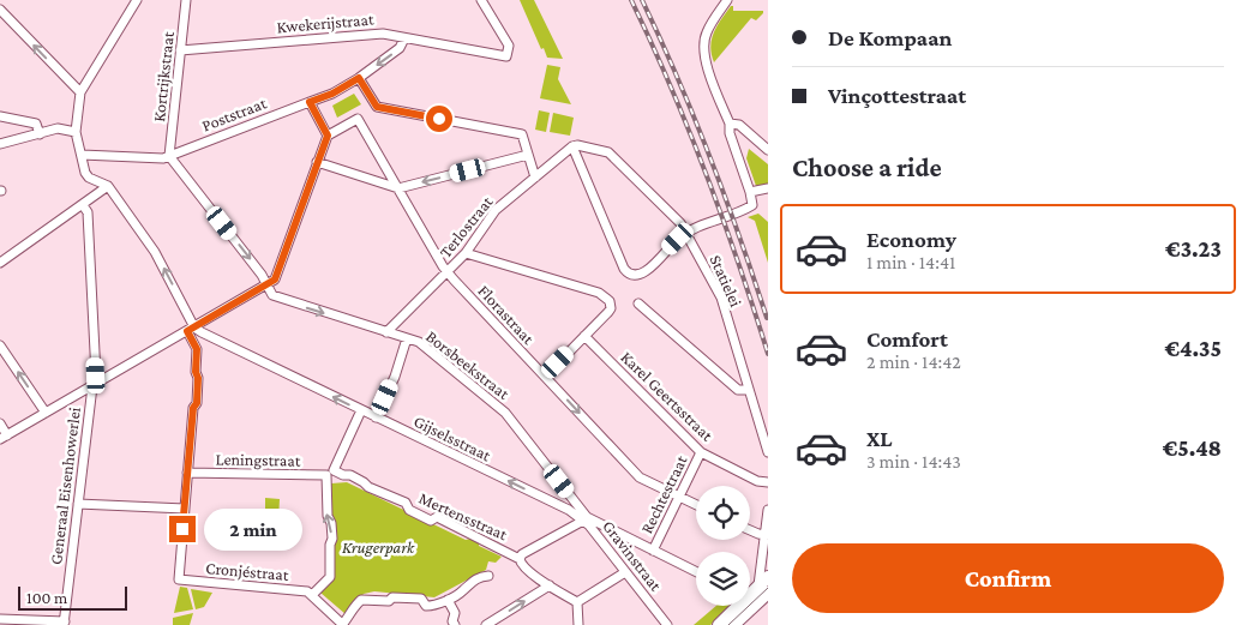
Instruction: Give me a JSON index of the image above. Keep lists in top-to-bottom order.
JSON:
{
  "streets": {
    "street": [
      "Kwekerijstraat",
      "Kortrijkstraat",
      "Poststraat",
      "Terlostraat",
      "Statielei",
      "Florastraat",
      "Borsbeekstraat",
      "Karel Geertsstraat",
      "Gijselsstraat",
      "Leningstraat",
      "Generaal Eisenhowerlei",
      "Rechtestraat",
      "Mertensstraat",
      "Gravinstraat",
      "Cronjéstraat"
    ]
  },
  "crossings": [
    ["Kwekerijstraat", "Kortrijkstraat"],
    ["Kwekerijstraat", "Poststraat"],
    ["Kortrijkstraat", "Poststraat"],
    ["Terlostraat", "Statielei"],
    ["Terlostraat", "Florastraat"],
    ["Terlostraat", "Borsbeekstraat"],
    ["Florastraat", "Rechtestraat"],
    ["Borsbeekstraat", "Rechtestraat"],
    ["Karel Geertsstraat", "Rechtestraat"],
    ["Gijselsstraat", "Gravinstraat"],
    ["Leningstraat", "Mertensstraat"]
  ],
  "one_way": ["Gijselsstraat"],
  "parks": ["Krugerpark"],
  "scale_bar": "100 m",
  "page": {
    "banner": ["De Kompaan", "Vinçottestraat"],
    "heading": "Choose a ride",
    "list": [
      {
        "name": "Economy",
        "note": "1 min · 14:41",
        "value": "€3.23"
      },
      {
        "name": "Comfort",
        "note": "2 min · 14:42",
        "value": "€4.35"
      },
      {
        "name": "XL",
        "note": "3 min · 14:43",
        "value": "€5.48"
      }
    ],
    "bubble": "2 min",
    "buttons": "Confirm",
    "scale": "100 m"
  }
}
